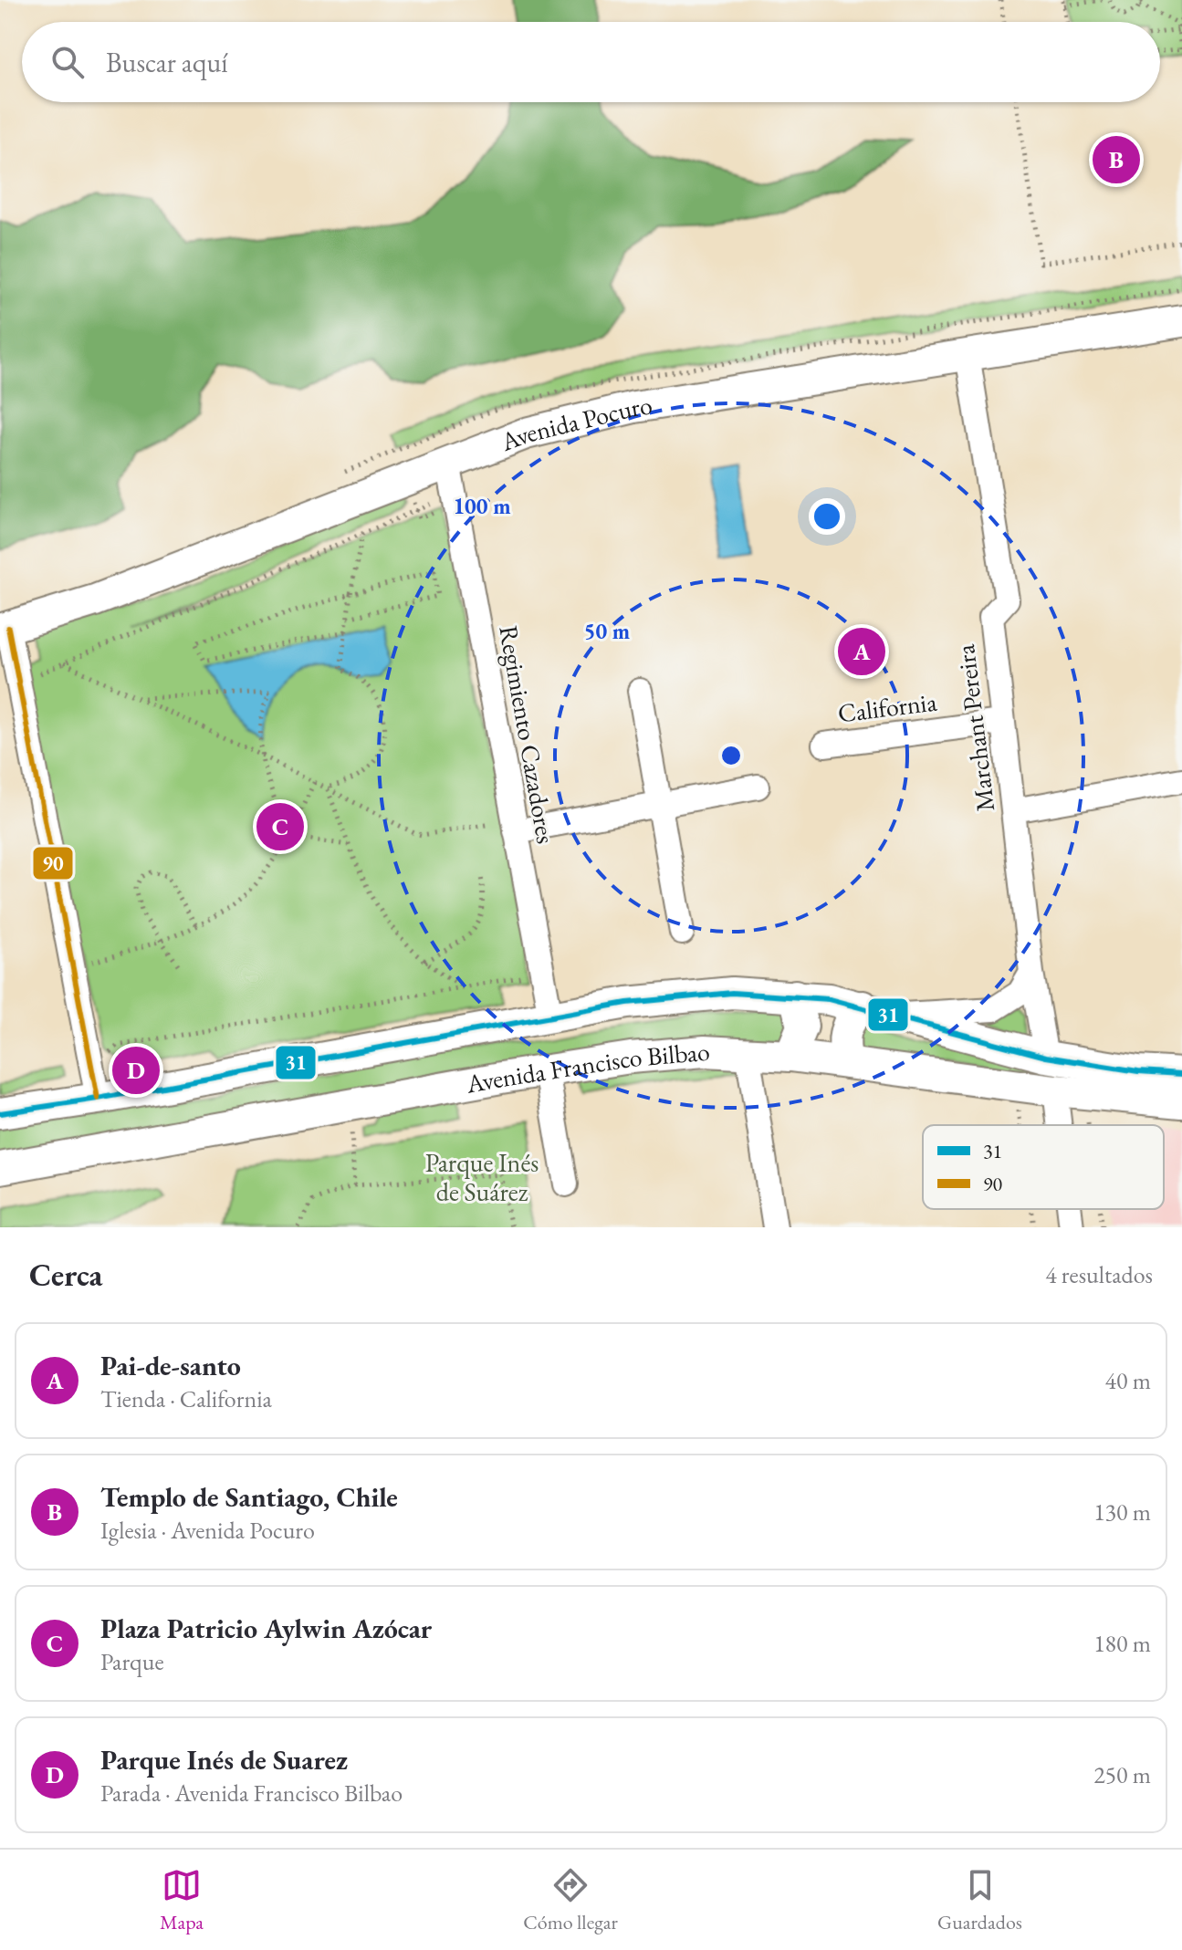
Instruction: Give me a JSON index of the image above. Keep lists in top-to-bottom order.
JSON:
{
  "streets": {
    "main road": ["Avenida Pocuro", "Avenida Francisco Bilbao"],
    "street": ["California", "Marchant Pereira", "Regimiento Cazadores"]
  },
  "crossings": [
    ["Avenida Pocuro", "Marchant Pereira"],
    ["Avenida Pocuro", "Regimiento Cazadores"],
    ["California", "Marchant Pereira"],
    ["Marchant Pereira", "Avenida Francisco Bilbao"],
    ["Regimiento Cazadores", "Avenida Francisco Bilbao"]
  ],
  "parks": ["Parque Inés de Suárez"],
  "lines": ["transit line 90", "transit line 31"],
  "legend": ["31", "90"],
  "page": {
    "search": "Buscar aquí",
    "pins": [
      "B",
      "A",
      "C",
      "D"
    ],
    "heading": ["Cerca", "4 resultados"],
    "list": [
      {
        "mark": "A",
        "name": "Pai-de-santo",
        "note": "Tienda · California",
        "value": "40 m"
      },
      {
        "mark": "B",
        "name": "Templo de Santiago, Chile",
        "note": "Iglesia · Avenida Pocuro",
        "value": "130 m"
      },
      {
        "mark": "C",
        "name": "Plaza Patricio Aylwin Azócar",
        "note": "Parque",
        "value": "180 m"
      },
      {
        "mark": "D",
        "name": "Parque Inés de Suarez",
        "note": "Parada · Avenida Francisco Bilbao",
        "value": "250 m"
      }
    ],
    "nav": ["Mapa", "Cómo llegar", "Guardados"]
  },
  "rings": ["100 m", "50 m"]
}
